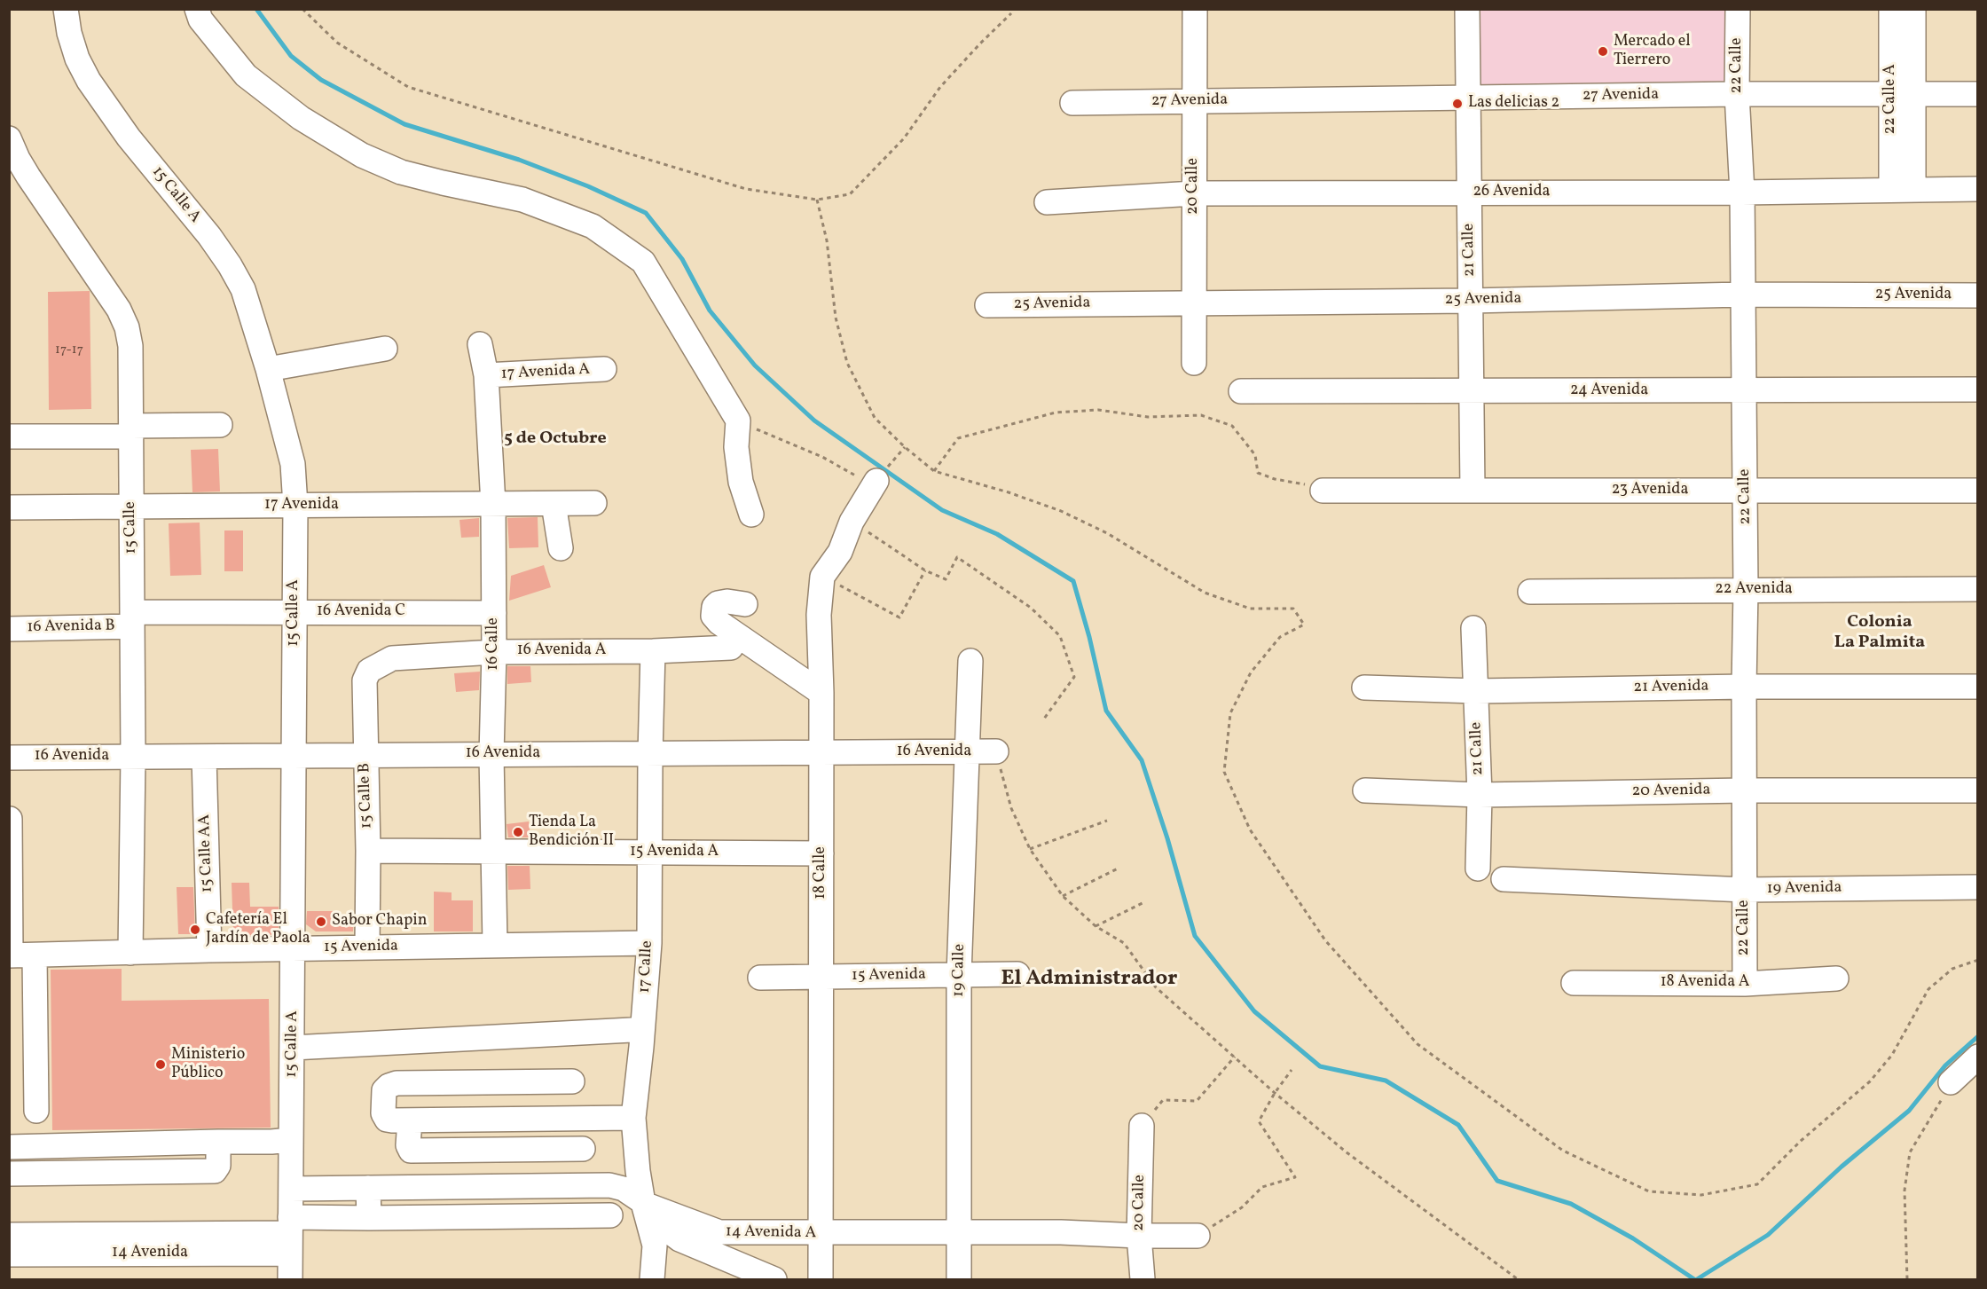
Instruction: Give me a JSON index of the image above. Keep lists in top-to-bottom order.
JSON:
{
  "streets": {
    "street": [
      "22 Calle",
      "27 Avenida",
      "22 Calle A",
      "20 Calle",
      "26 Avenida",
      "15 Calle A",
      "21 Calle",
      "25 Avenida",
      "17 Avenida A",
      "24 Avenida",
      "23 Avenida",
      "17 Avenida",
      "15 Calle",
      "22 Avenida",
      "16 Avenida C",
      "16 Avenida B",
      "16 Calle",
      "16 Avenida A",
      "21 Avenida",
      "16 Avenida",
      "20 Avenida",
      "15 Calle B",
      "15 Avenida A",
      "15 Calle AA",
      "18 Calle",
      "19 Avenida",
      "15 Avenida",
      "17 Calle",
      "19 Calle",
      "18 Avenida A",
      "14 Avenida A",
      "14 Avenida"
    ]
  },
  "crossings": [
    ["22 Calle", "27 Avenida"],
    ["22 Calle", "26 Avenida"],
    ["22 Calle", "25 Avenida"],
    ["22 Calle", "24 Avenida"],
    ["22 Calle", "23 Avenida"],
    ["22 Calle", "22 Avenida"],
    ["22 Calle", "21 Avenida"],
    ["22 Calle", "20 Avenida"],
    ["22 Calle", "19 Avenida"],
    ["22 Calle", "18 Avenida A"],
    ["27 Avenida", "22 Calle A"],
    ["27 Avenida", "20 Calle"],
    ["27 Avenida", "21 Calle"],
    ["22 Calle A", "26 Avenida"],
    ["20 Calle", "26 Avenida"],
    ["20 Calle", "25 Avenida"],
    ["20 Calle", "14 Avenida A"],
    ["26 Avenida", "21 Calle"],
    ["15 Calle A", "17 Avenida"],
    ["15 Calle A", "16 Avenida C"],
    ["15 Calle A", "16 Avenida"],
    ["15 Calle A", "15 Avenida"],
    ["15 Calle A", "14 Avenida A"],
    ["15 Calle A", "14 Avenida"],
    ["21 Calle", "25 Avenida"],
    ["21 Calle", "24 Avenida"],
    ["21 Calle", "23 Avenida"],
    ["21 Calle", "21 Avenida"],
    ["21 Calle", "20 Avenida"],
    ["17 Avenida A", "16 Calle"],
    ["17 Avenida", "15 Calle"],
    ["17 Avenida", "16 Calle"],
    ["15 Calle", "16 Avenida C"],
    ["15 Calle", "16 Avenida B"],
    ["15 Calle", "16 Avenida"],
    ["15 Calle", "15 Avenida"],
    ["16 Avenida C", "16 Avenida B"],
    ["16 Avenida C", "16 Calle"],
    ["16 Calle", "16 Avenida A"],
    ["16 Calle", "16 Avenida"],
    ["16 Calle", "15 Avenida A"],
    ["16 Calle", "15 Avenida"],
    ["16 Avenida A", "15 Calle B"],
    ["16 Avenida A", "17 Calle"],
    ["16 Avenida", "15 Calle B"],
    ["16 Avenida", "15 Calle AA"],
    ["16 Avenida", "18 Calle"],
    ["16 Avenida", "17 Calle"],
    ["16 Avenida", "19 Calle"],
    ["15 Calle B", "15 Avenida A"],
    ["15 Calle B", "15 Avenida"],
    ["15 Avenida A", "18 Calle"],
    ["15 Avenida A", "17 Calle"],
    ["15 Calle AA", "15 Avenida"],
    ["18 Calle", "15 Avenida"],
    ["18 Calle", "14 Avenida A"],
    ["15 Avenida", "17 Calle"],
    ["15 Avenida", "19 Calle"],
    ["17 Calle", "14 Avenida A"],
    ["19 Calle", "14 Avenida A"]
  ],
  "districts": ["5 de Octubre", "Colonia La Palmita", "El Administrador"],
  "places": [
    "Mercado el Tierrero",
    "Las delicias 2",
    "Tienda La Bendición II",
    "Sabor Chapin",
    "Cafetería El Jardín de Paola",
    "Ministerio Público"
  ],
  "house_numbers": ["17-17"]
}
